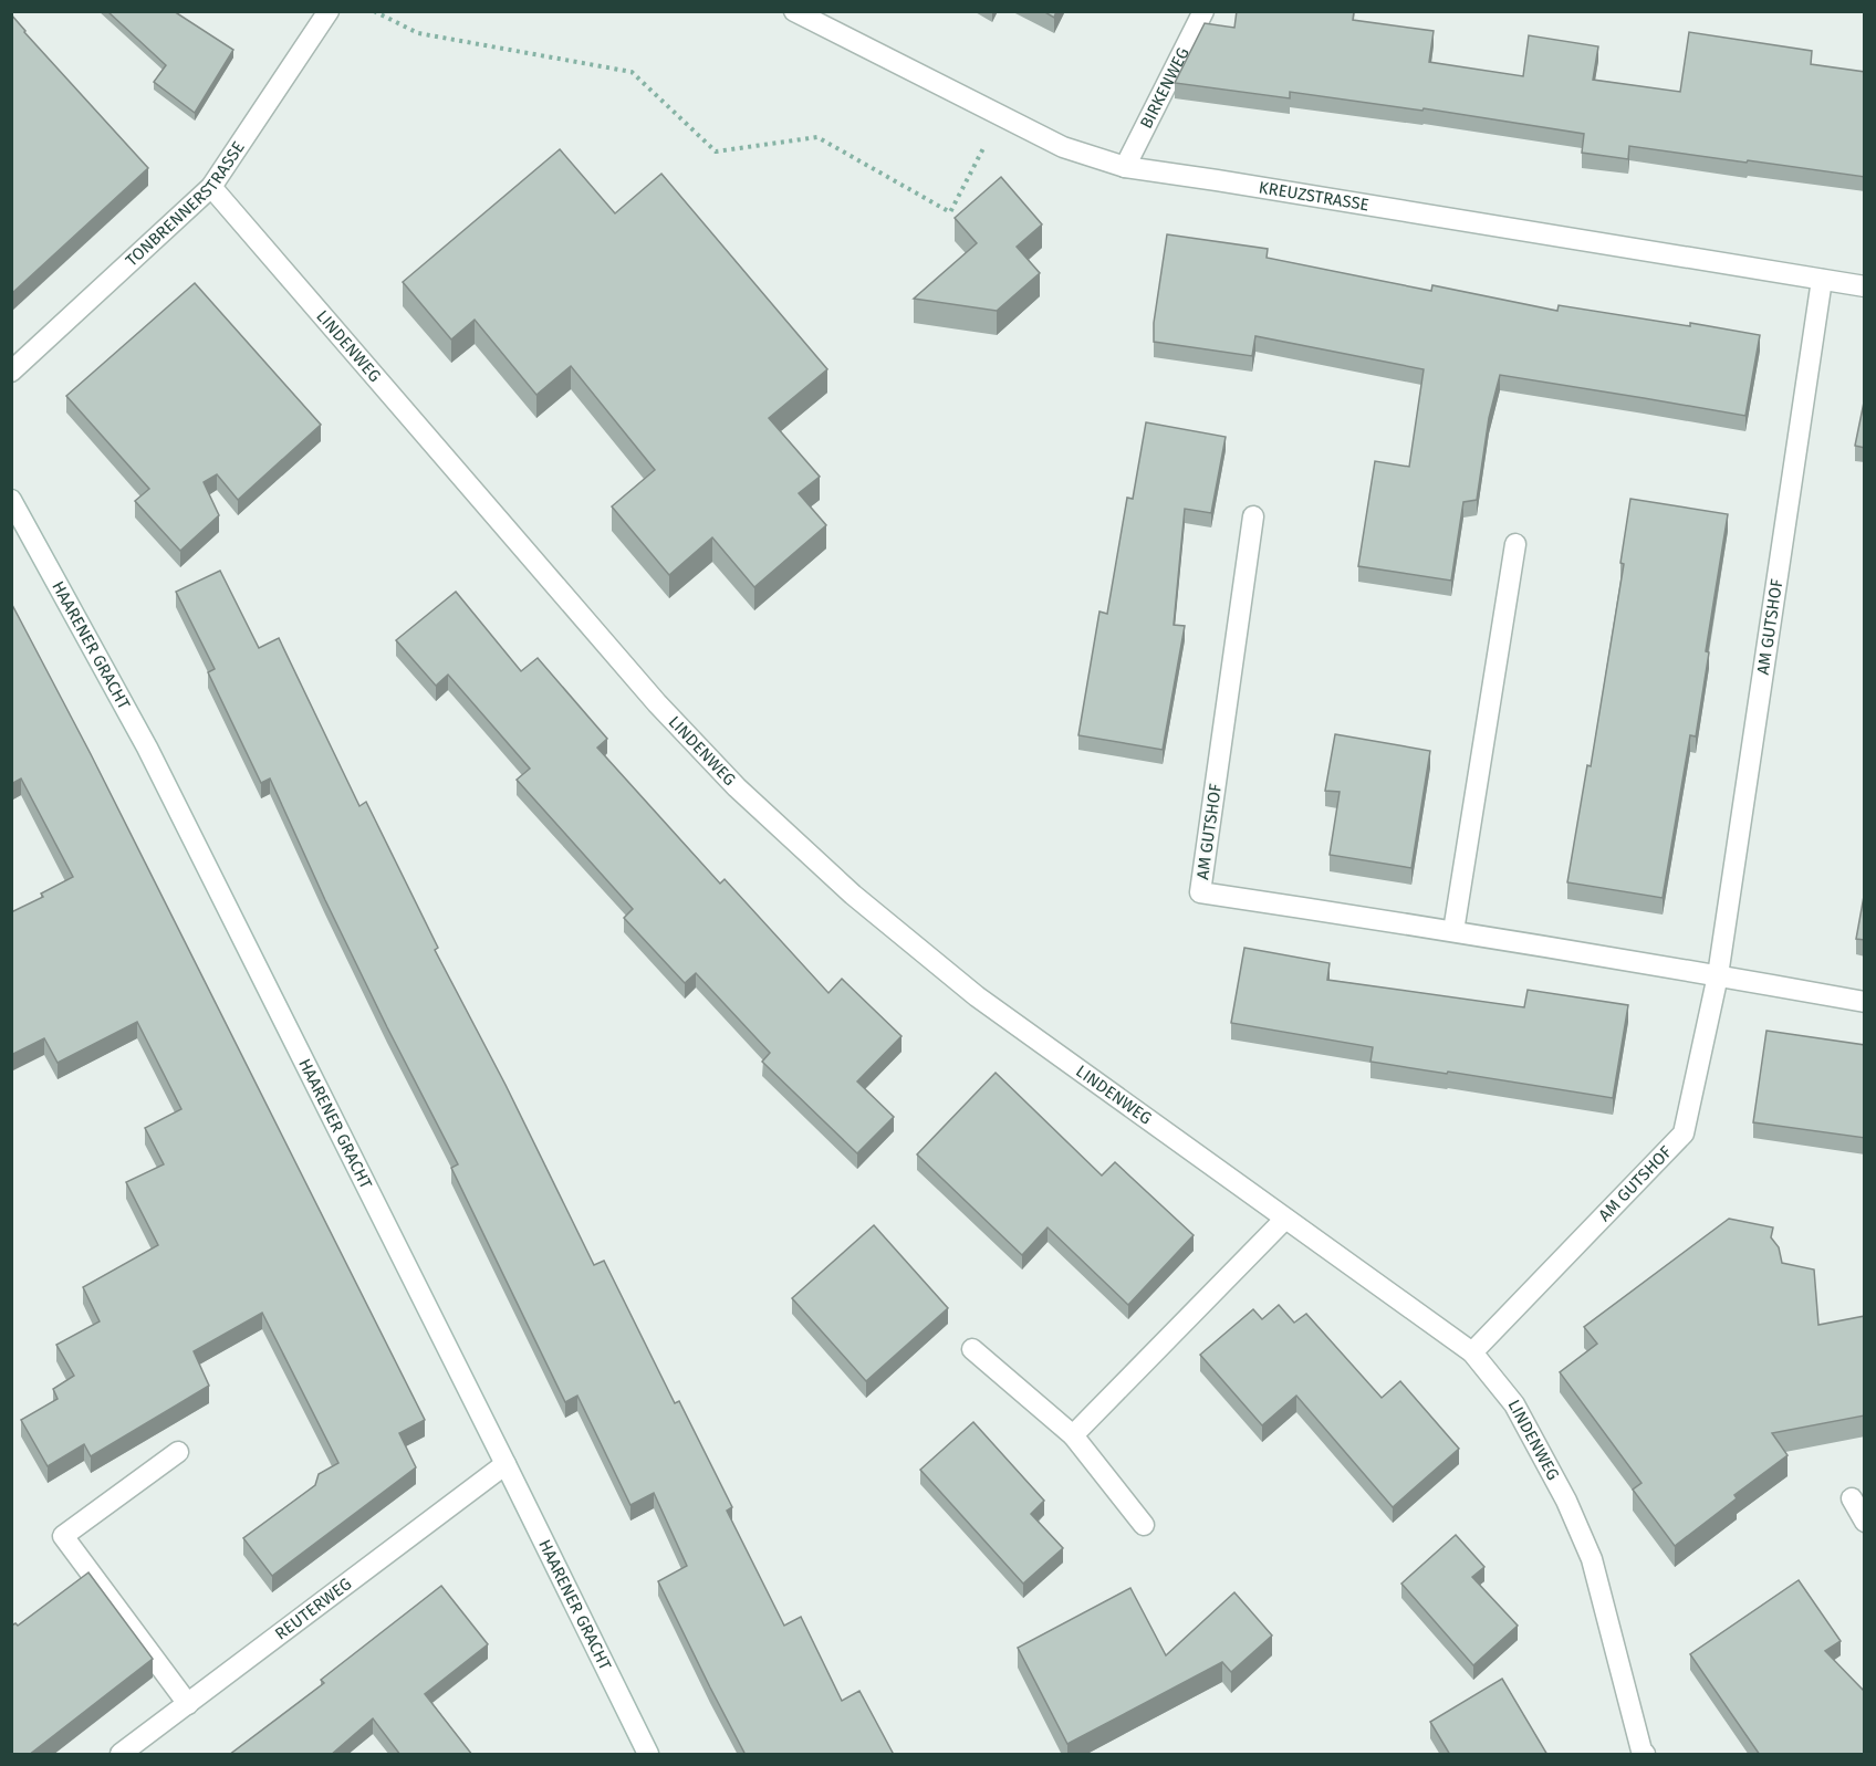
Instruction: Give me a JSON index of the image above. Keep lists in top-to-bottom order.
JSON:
{
  "streets": {
    "street": [
      "BIRKENWEG",
      "KREUZSTRASSE",
      "TONBRENNERSTRASSE",
      "LINDENWEG",
      "AM GUTSHOF",
      "HAARENER GRACHT",
      "REUTERWEG"
    ]
  },
  "crossings": [
    ["BIRKENWEG", "KREUZSTRASSE"],
    ["KREUZSTRASSE", "AM GUTSHOF"],
    ["TONBRENNERSTRASSE", "LINDENWEG"],
    ["LINDENWEG", "AM GUTSHOF"],
    ["HAARENER GRACHT", "REUTERWEG"]
  ]
}
